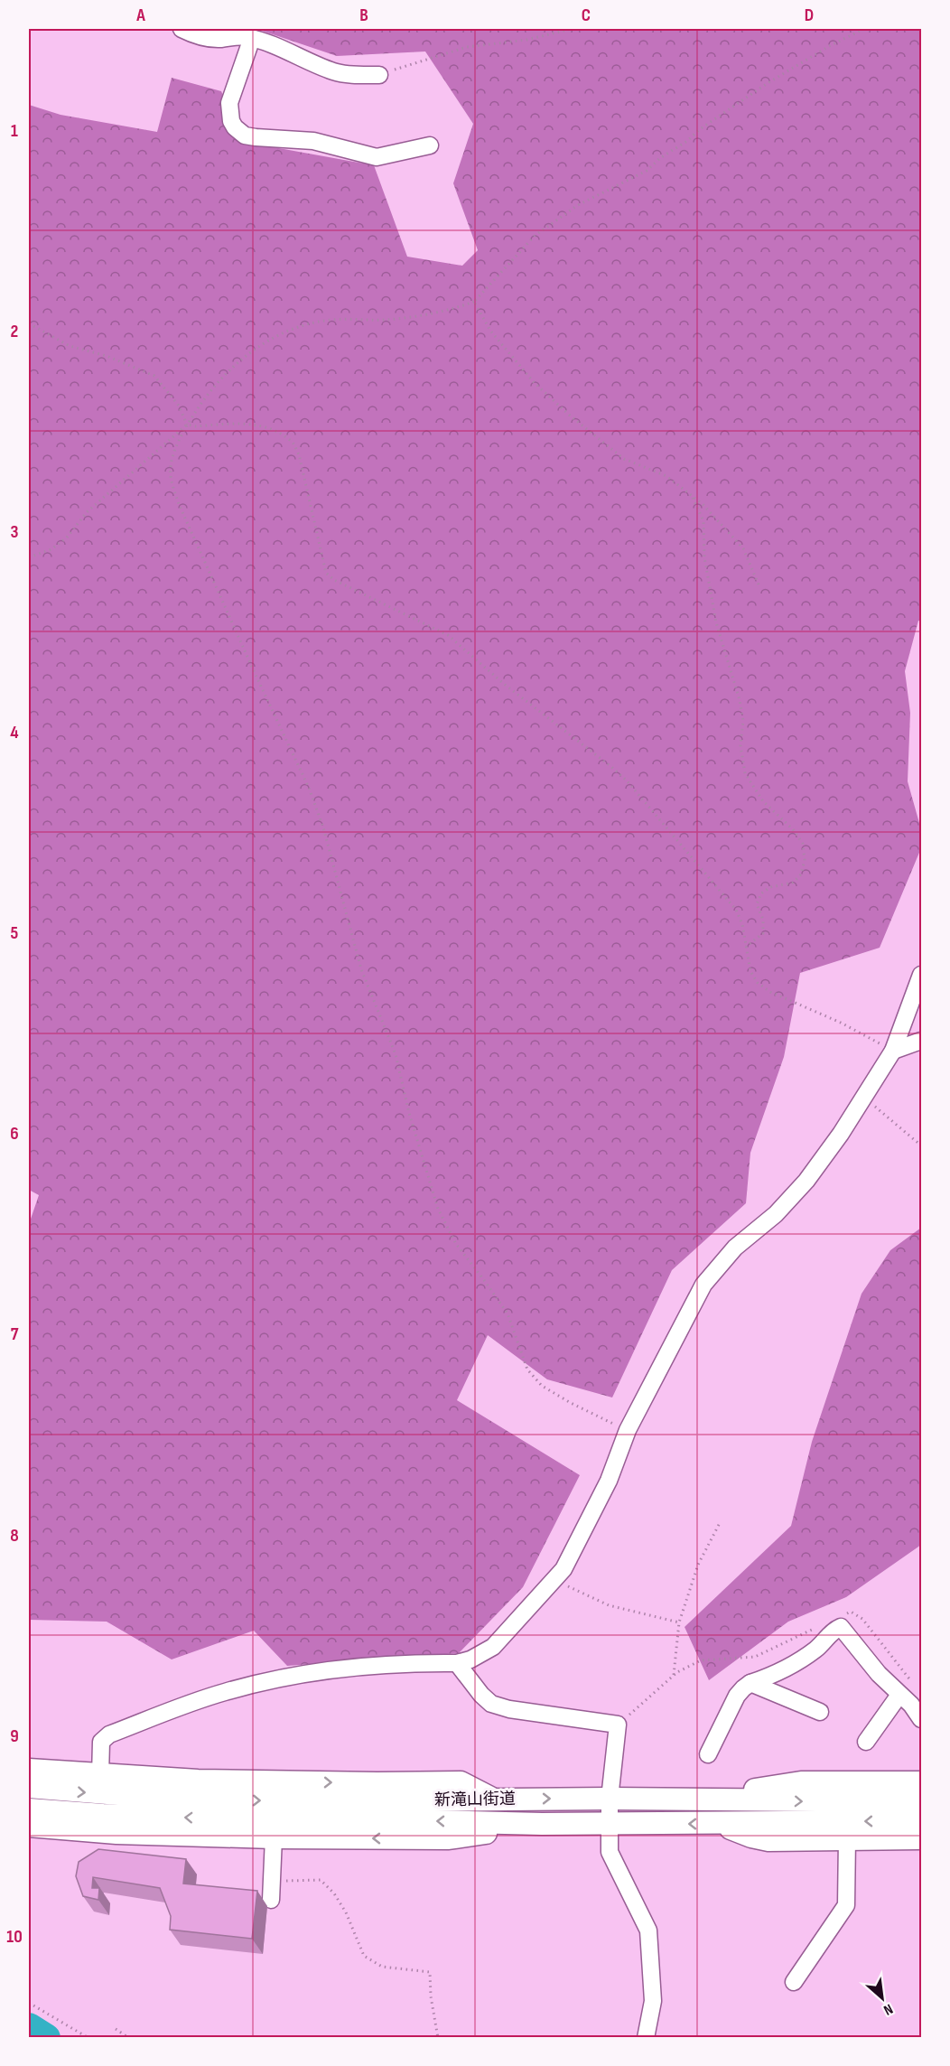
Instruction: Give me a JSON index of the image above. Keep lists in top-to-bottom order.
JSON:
{
  "streets": {
    "main road": ["新滝山街道"]
  },
  "north": "bottom right",
  "grid": {
    "columns": [
      "A",
      "B",
      "C",
      "D"
    ],
    "rows": [
      "1",
      "2",
      "3",
      "4",
      "5",
      "6",
      "7",
      "8",
      "9",
      "10"
    ]
  }
}
